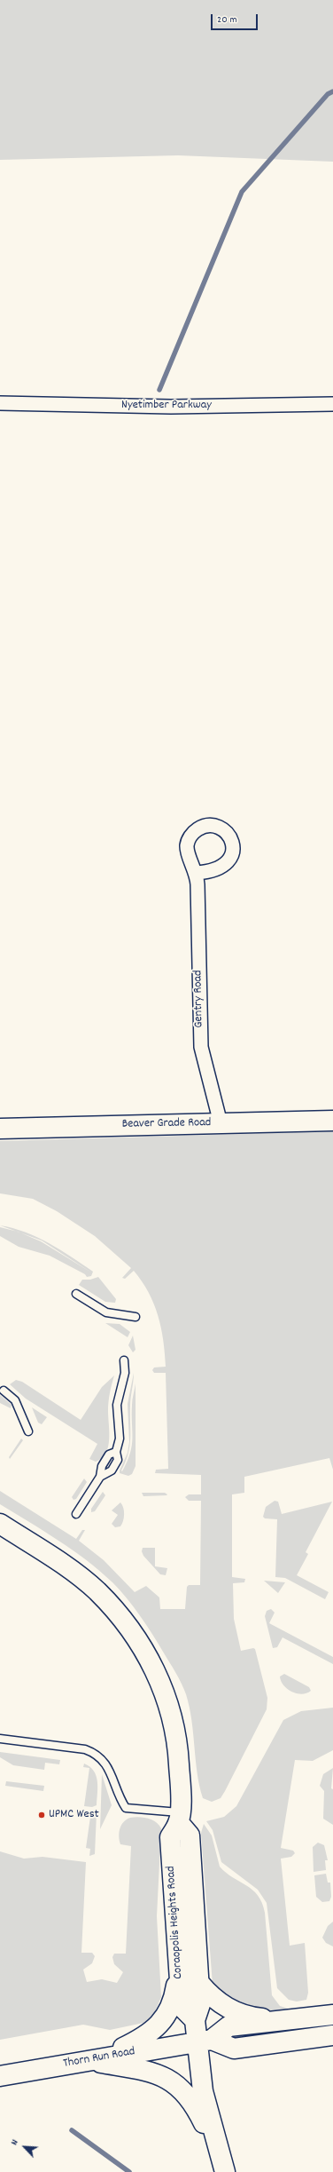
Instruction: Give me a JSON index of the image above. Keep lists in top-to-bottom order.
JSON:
{
  "streets": {
    "main road": ["Beaver Grade Road", "Coraopolis Heights Road", "Thorn Run Road"],
    "street": ["Nyetimber Parkway", "Gentry Road"]
  },
  "crossings": [
    ["Gentry Road", "Beaver Grade Road"],
    ["Coraopolis Heights Road", "Thorn Run Road"]
  ],
  "places": ["UPMC West"],
  "scale_bar": "20 m",
  "north": "top left"
}
